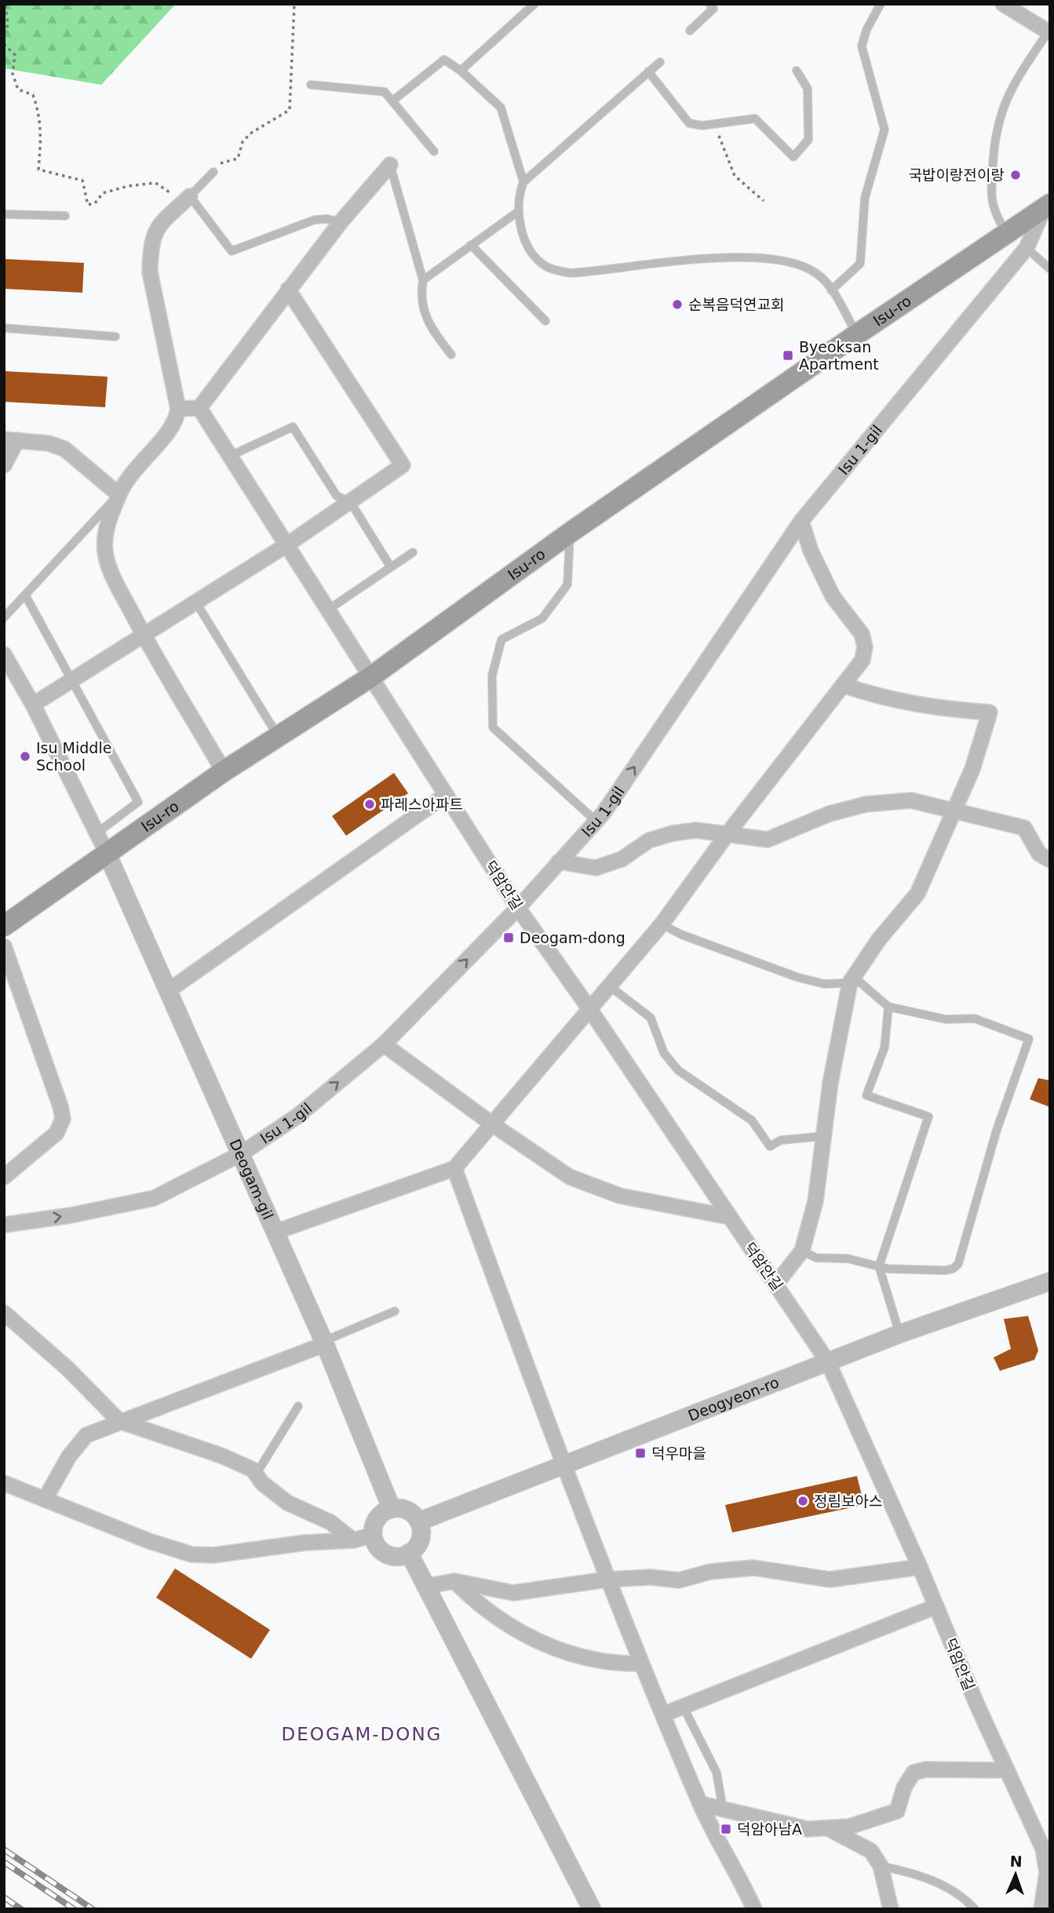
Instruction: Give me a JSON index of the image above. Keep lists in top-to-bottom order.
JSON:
{
  "streets": {
    "main road": ["Isu-ro"],
    "street": [
      "Isu 1-gil",
      "덕암안길",
      "Deogam-gil",
      "Deogyeon-ro"
    ]
  },
  "crossings": [
    ["Isu-ro", "Isu 1-gil"],
    ["Isu-ro", "덕암안길"],
    ["Isu-ro", "Deogam-gil"],
    ["Isu 1-gil", "덕암안길"],
    ["Isu 1-gil", "Deogam-gil"],
    ["덕암안길", "Deogyeon-ro"],
    ["Deogam-gil", "Deogyeon-ro"]
  ],
  "districts": ["DEOGAM-DONG"],
  "places": {
    "other": [
      "국밥이랑전이랑",
      "순복음덕연교회",
      "Isu Middle School",
      "파레스아파트",
      "정림보아스"
    ],
    "transit": [
      "Byeoksan Apartment",
      "Deogam-dong",
      "덕우마을",
      "덕암아남A"
    ]
  },
  "north": "top"
}
